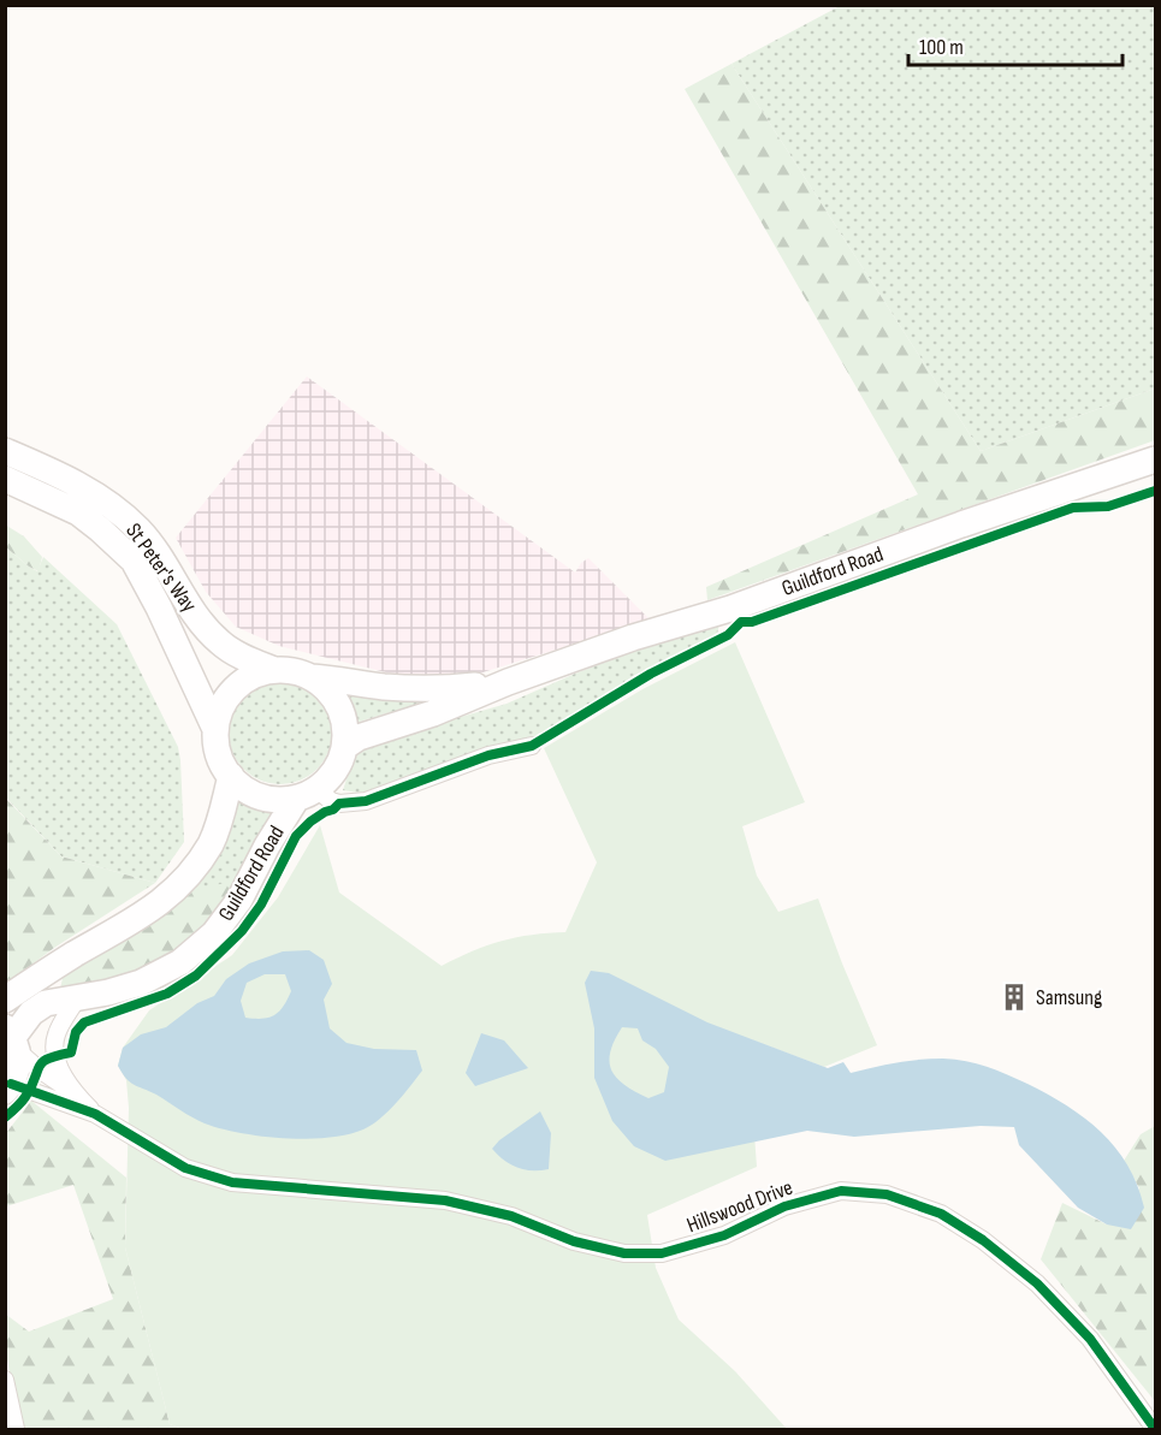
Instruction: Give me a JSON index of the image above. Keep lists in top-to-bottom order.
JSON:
{
  "streets": {
    "main road": ["St Peter's Way", "Guildford Road"],
    "street": ["Hillswood Drive"]
  },
  "crossings": [
    ["St Peter's Way", "Guildford Road"],
    ["Guildford Road", "Hillswood Drive"]
  ],
  "places": {
    "building": ["Samsung"]
  },
  "scale_bar": "100 m"
}
